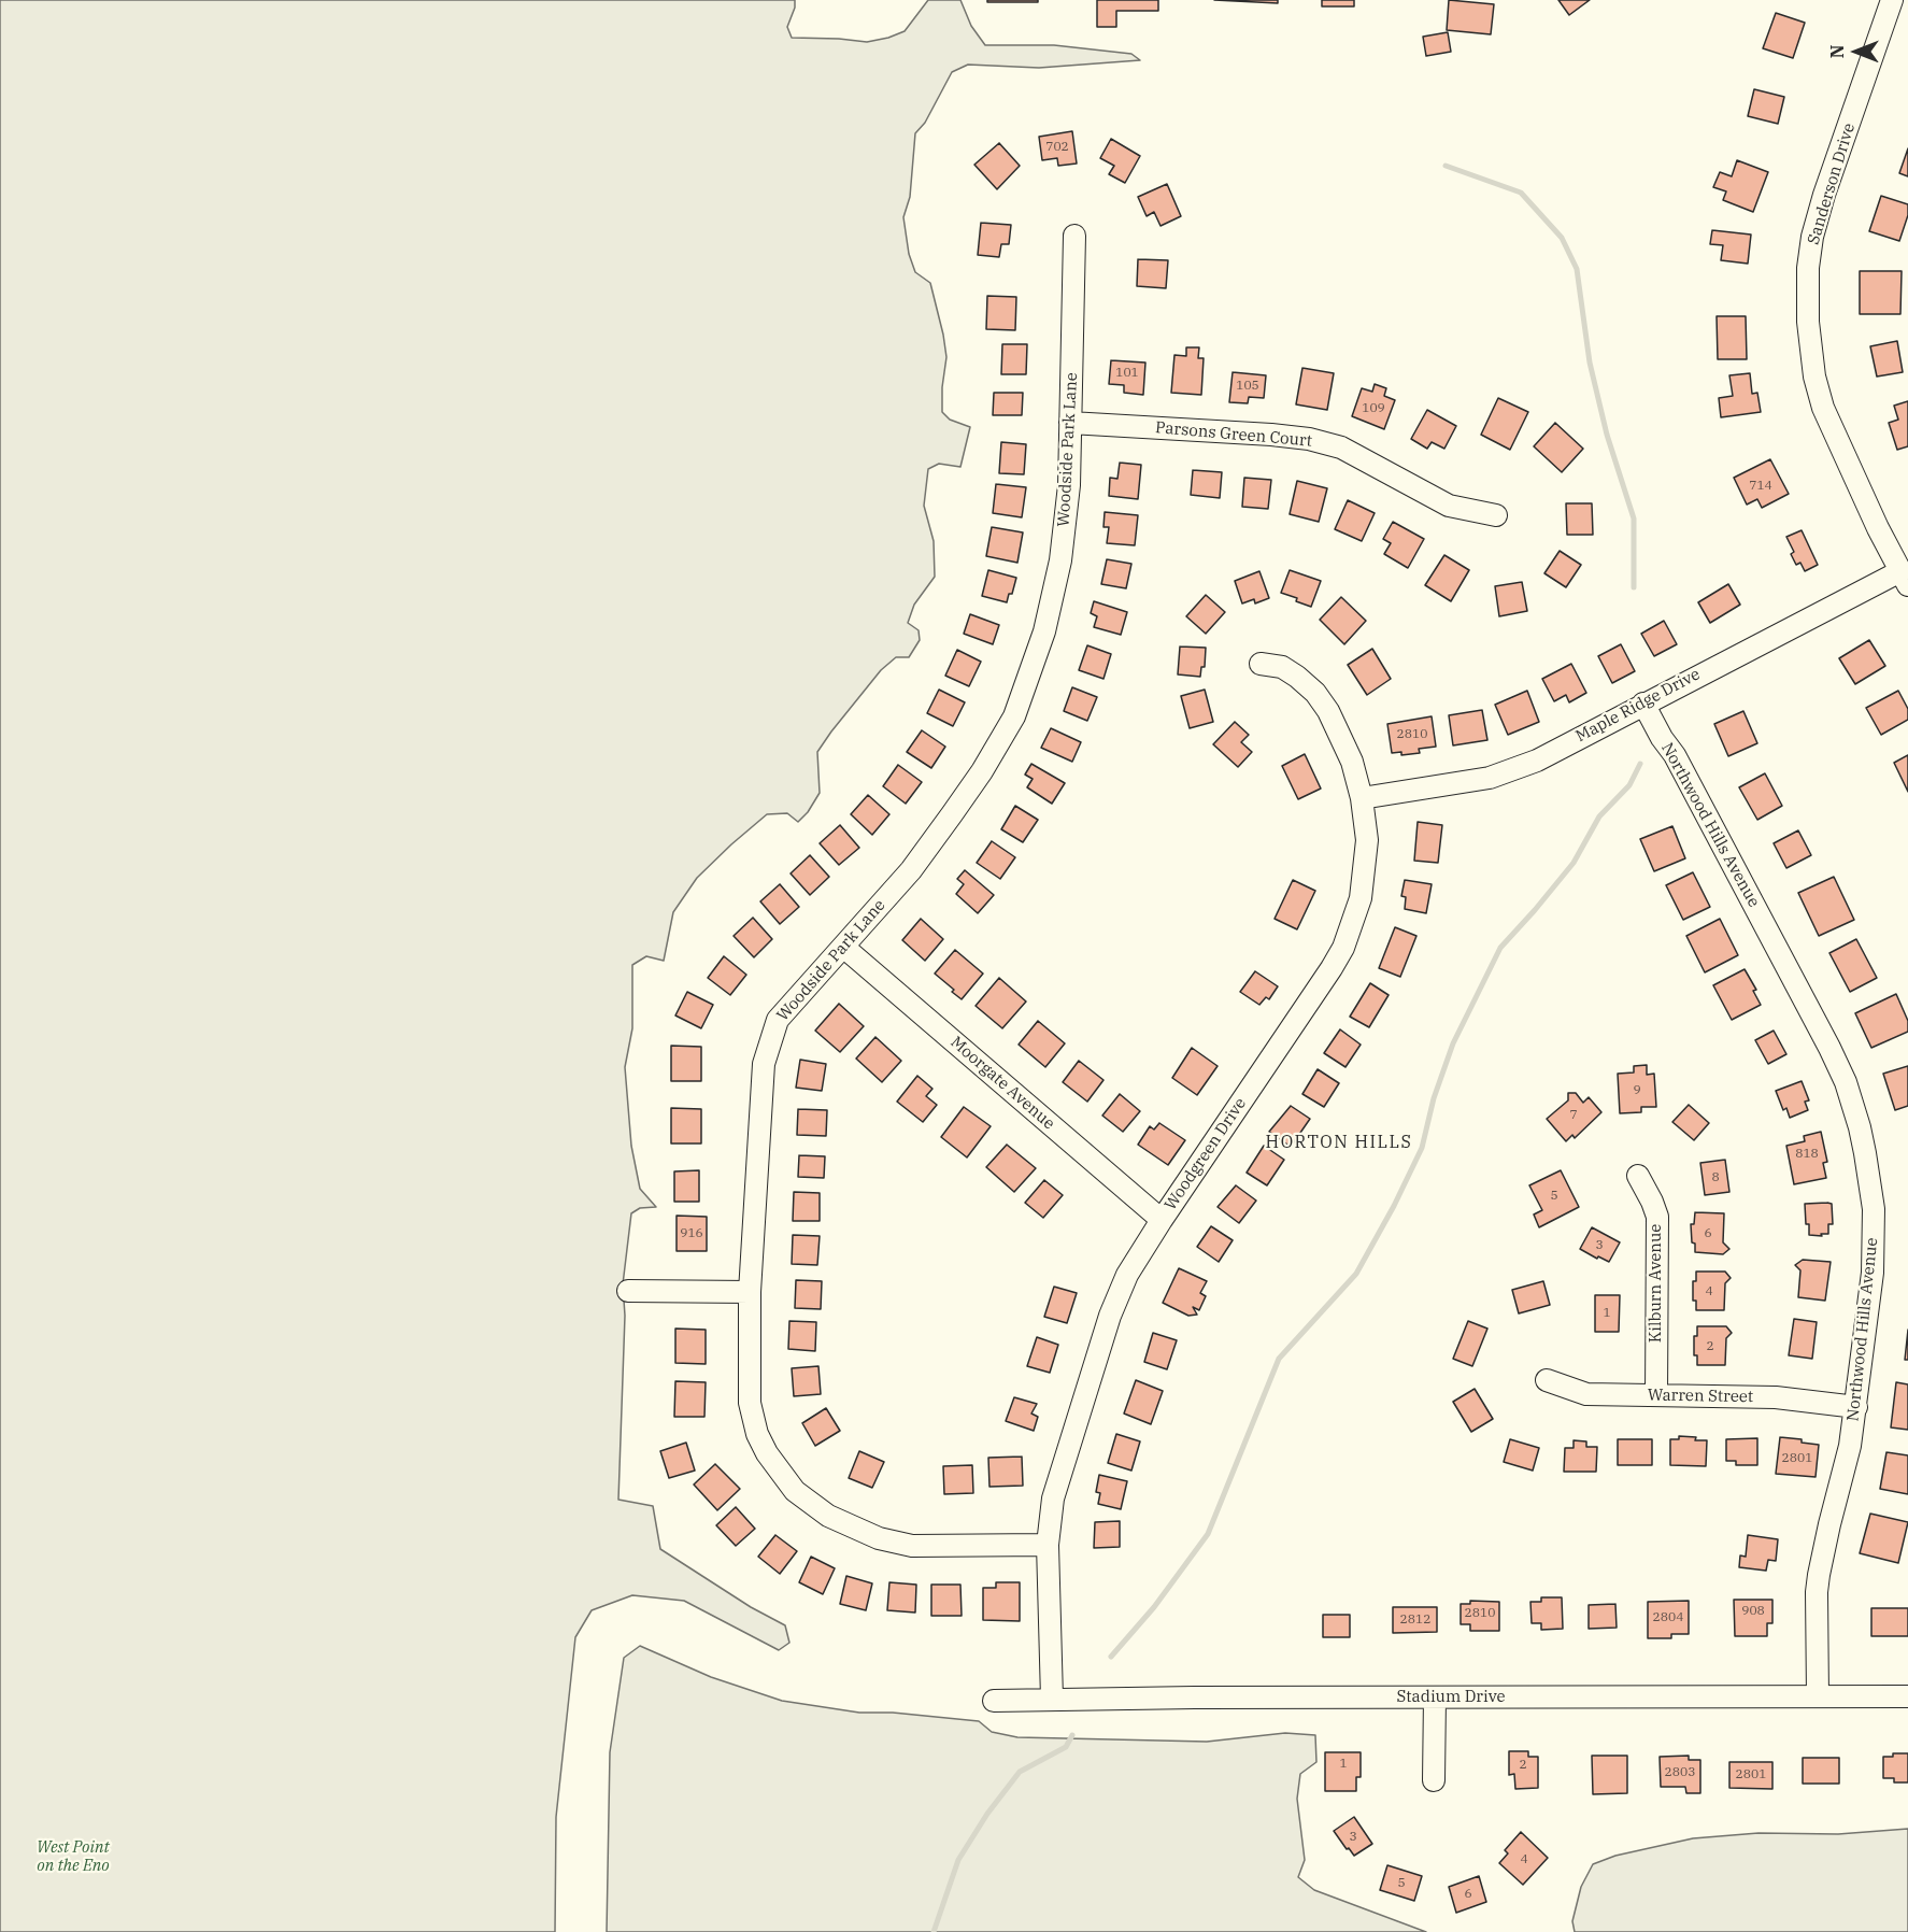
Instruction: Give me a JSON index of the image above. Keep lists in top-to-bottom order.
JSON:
{
  "streets": {
    "street": [
      "Sanderson Drive",
      "Parsons Green Court",
      "Woodside Park Lane",
      "Maple Ridge Drive",
      "Northwood Hills Avenue",
      "Moorgate Avenue",
      "Woodgreen Drive",
      "Kilburn Avenue",
      "Warren Street",
      "Stadium Drive"
    ]
  },
  "crossings": [
    ["Sanderson Drive", "Maple Ridge Drive"],
    ["Parsons Green Court", "Woodside Park Lane"],
    ["Woodside Park Lane", "Moorgate Avenue"],
    ["Woodside Park Lane", "Woodgreen Drive"],
    ["Maple Ridge Drive", "Northwood Hills Avenue"],
    ["Maple Ridge Drive", "Woodgreen Drive"],
    ["Northwood Hills Avenue", "Warren Street"],
    ["Northwood Hills Avenue", "Stadium Drive"],
    ["Moorgate Avenue", "Woodgreen Drive"],
    ["Woodgreen Drive", "Stadium Drive"],
    ["Kilburn Avenue", "Warren Street"]
  ],
  "districts": ["HORTON HILLS"],
  "parks": ["West Point on the Eno"],
  "house_numbers": [
    "702",
    "101",
    "105",
    "109",
    "714",
    "2810",
    "9",
    "7",
    "818",
    "8",
    "5",
    "916",
    "6",
    "3",
    "4",
    "1",
    "2",
    "2801",
    "908",
    "2810",
    "2804",
    "2812",
    "1",
    "2",
    "2803",
    "2801",
    "3",
    "4",
    "5",
    "6"
  ],
  "north": "left"
}
